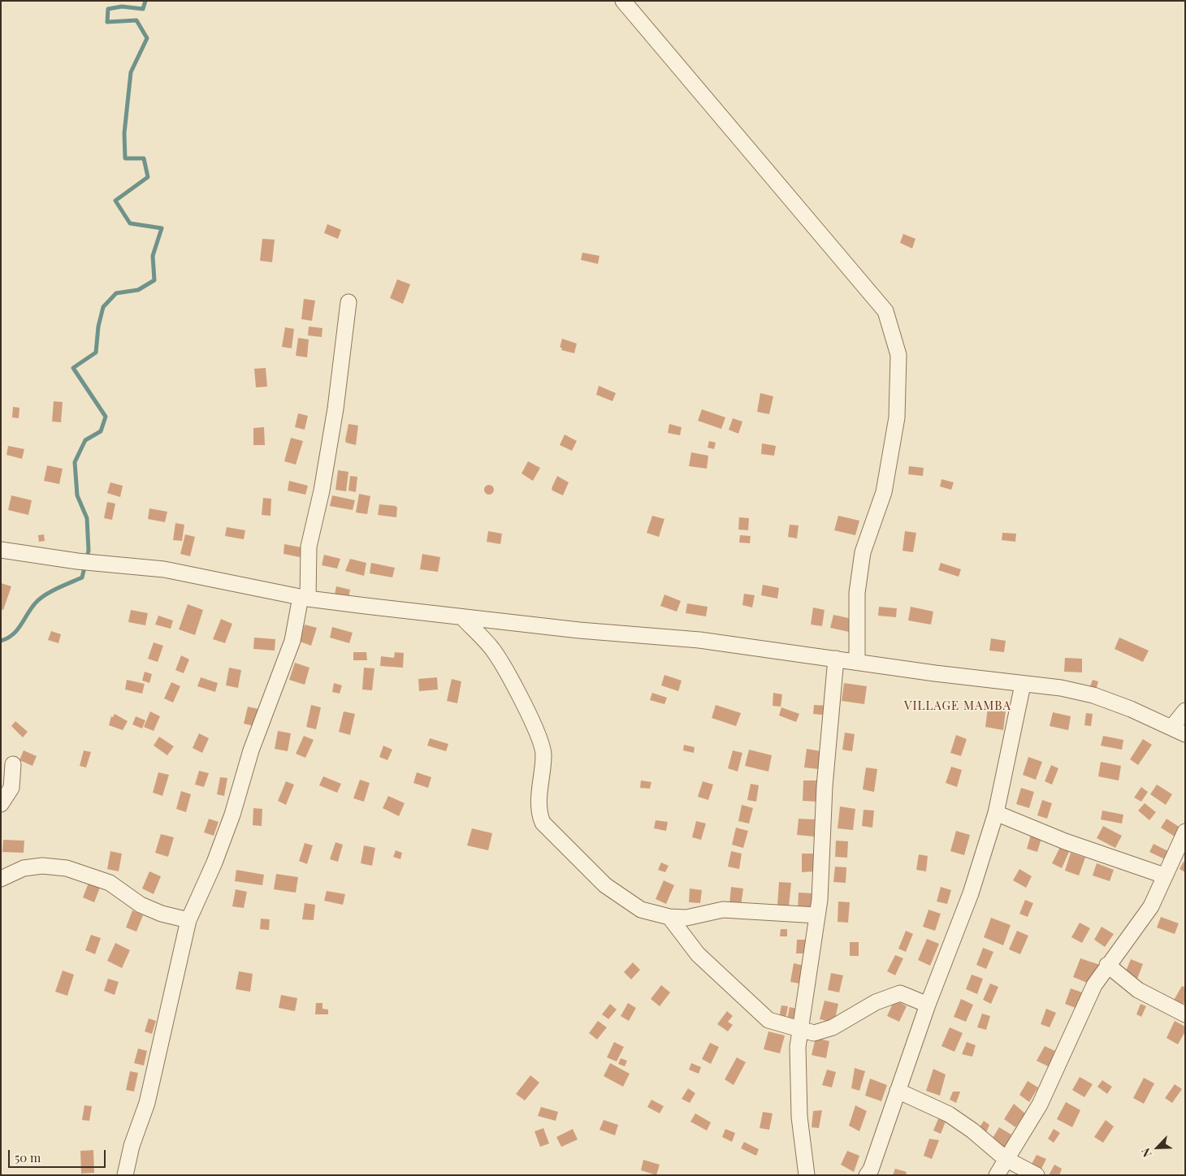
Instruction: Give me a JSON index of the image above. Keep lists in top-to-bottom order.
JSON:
{
  "districts": ["VILLAGE MAMBA"],
  "scale_bar": "50 m",
  "north": "bottom left"
}
